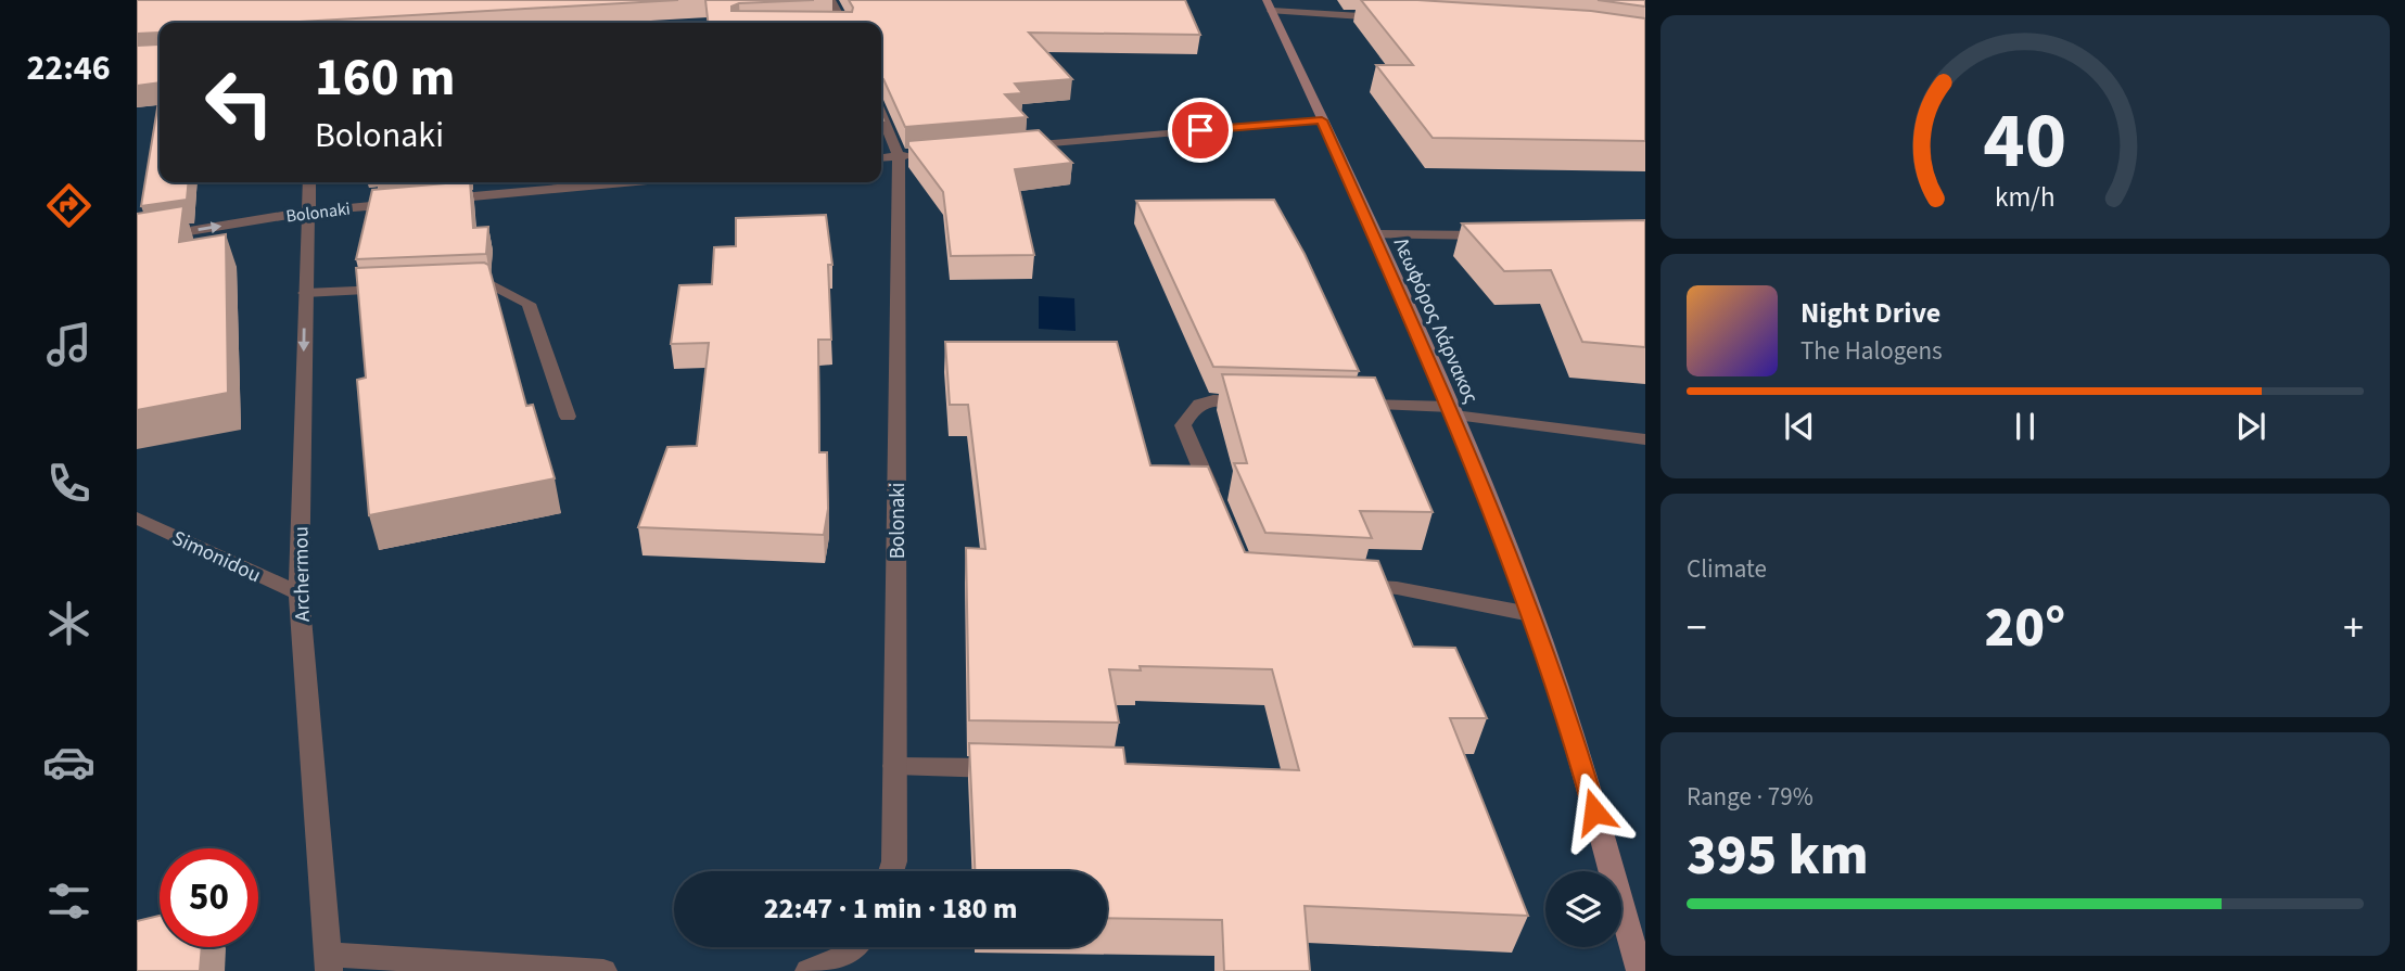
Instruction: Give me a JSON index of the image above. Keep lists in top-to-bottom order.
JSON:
{
  "streets": {
    "main road": ["Λεωφόρος Λάρνακος"],
    "street": ["Bolonaki", "Simonidou", "Archermou"]
  },
  "crossings": [
    ["Bolonaki", "Archermou"],
    ["Simonidou", "Archermou"]
  ],
  "one_way": ["Archermou"],
  "page": {
    "tabs": "22:46",
    "turn": ["160 m", "Bolonaki"],
    "song": ["Night Drive", "The Halogens"],
    "tile": [
      "Climate",
      ["Range · 79%", "395 km"]
    ],
    "heat": ["−", "20°", "+"],
    "limit": "50",
    "trip": "22:47 · 1 min · 180 m",
    "gauge": ["40", "km/h"]
  }
}
